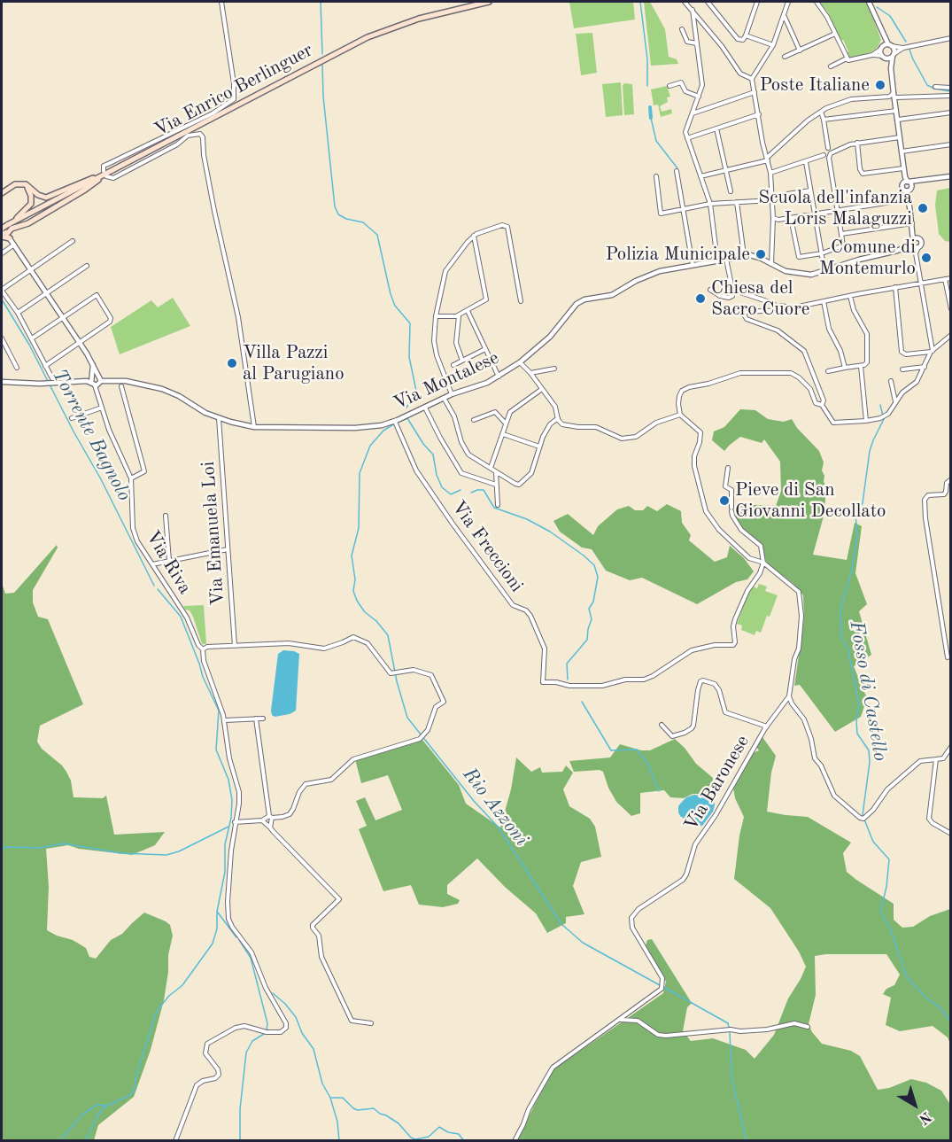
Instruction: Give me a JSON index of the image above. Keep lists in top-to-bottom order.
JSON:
{
  "streets": {
    "main road": ["Via Enrico Berlinguer"],
    "street": [
      "Via Montalese",
      "Via Emanuela Loi",
      "Via Freccioni",
      "Via Riva",
      "Via Baronese"
    ]
  },
  "crossings": [
    ["Via Montalese", "Via Emanuela Loi"],
    ["Via Montalese", "Via Freccioni"],
    ["Via Montalese", "Via Riva"]
  ],
  "water": ["Torrente Bagnolo", "Fosso di Castello", "Rio Azzoni"],
  "places": [
    "Poste Italiane",
    "Scuola dell'infanzia Loris Malaguzzi",
    "Polizia Municipale",
    "Comune di Montemurlo",
    "Chiesa del Sacro Cuore",
    "Villa Pazzi al Parugiano",
    "Pieve di San Giovanni Decollato"
  ],
  "north": "bottom right"
}
